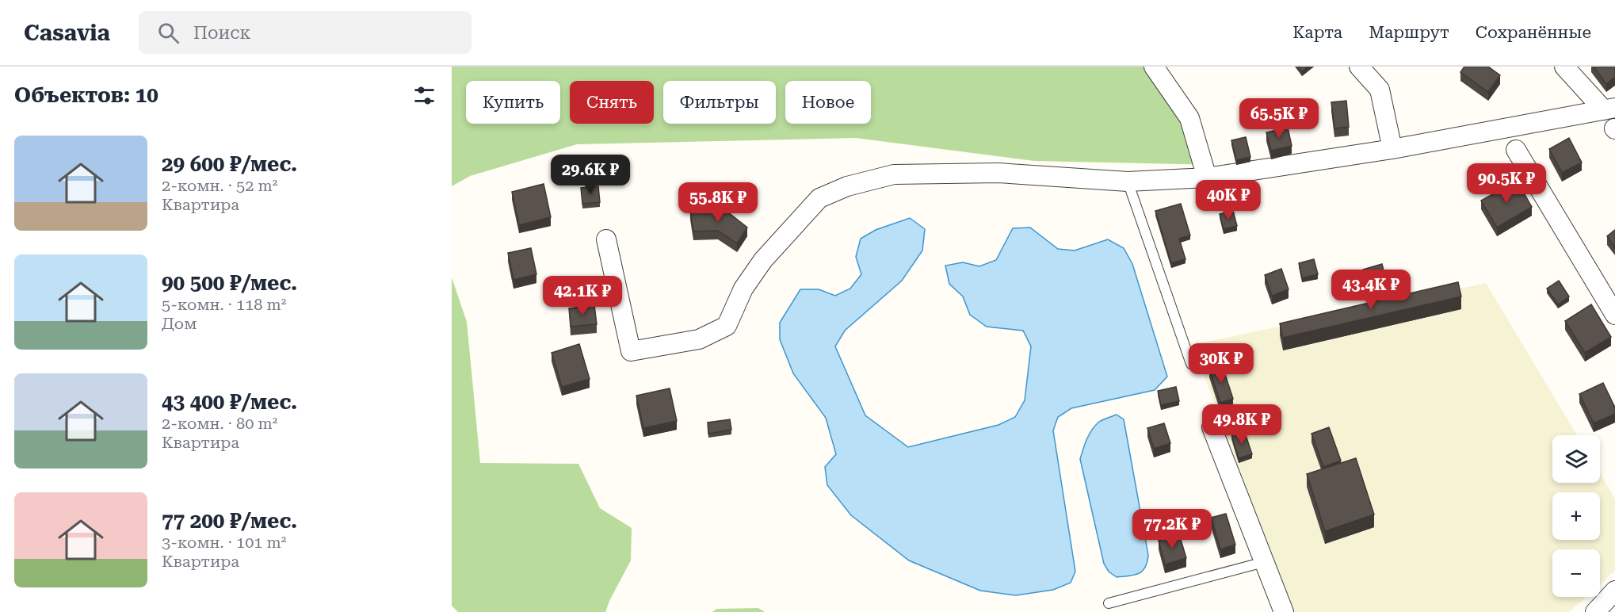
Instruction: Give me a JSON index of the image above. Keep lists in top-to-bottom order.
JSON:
{
  "page": {
    "header": "Casavia",
    "search": "Поиск",
    "nav": ["Карта", "Маршрут", "Сохранённые"],
    "heading": "Объектов: 10",
    "chip": [
      "Купить",
      "Снять",
      "Фильтры",
      "Новое"
    ],
    "price": [
      "65.5K ₽",
      "29.6K ₽",
      "90.5K ₽",
      "40K ₽",
      "55.8K ₽",
      "43.4K ₽",
      "42.1K ₽",
      "30K ₽",
      "49.8K ₽",
      "77.2K ₽"
    ],
    "list": [
      {
        "name": "29 600 ₽/мес.",
        "note": "2-комн. · 52 m² · Квартира"
      },
      {
        "name": "90 500 ₽/мес.",
        "note": "5-комн. · 118 m² · Дом"
      },
      {
        "name": "43 400 ₽/мес.",
        "note": "2-комн. · 80 m² · Квартира"
      },
      {
        "name": "77 200 ₽/мес.",
        "note": "3-комн. · 101 m² · Квартира"
      }
    ],
    "map_buttons": ["+", "−"]
  }
}
